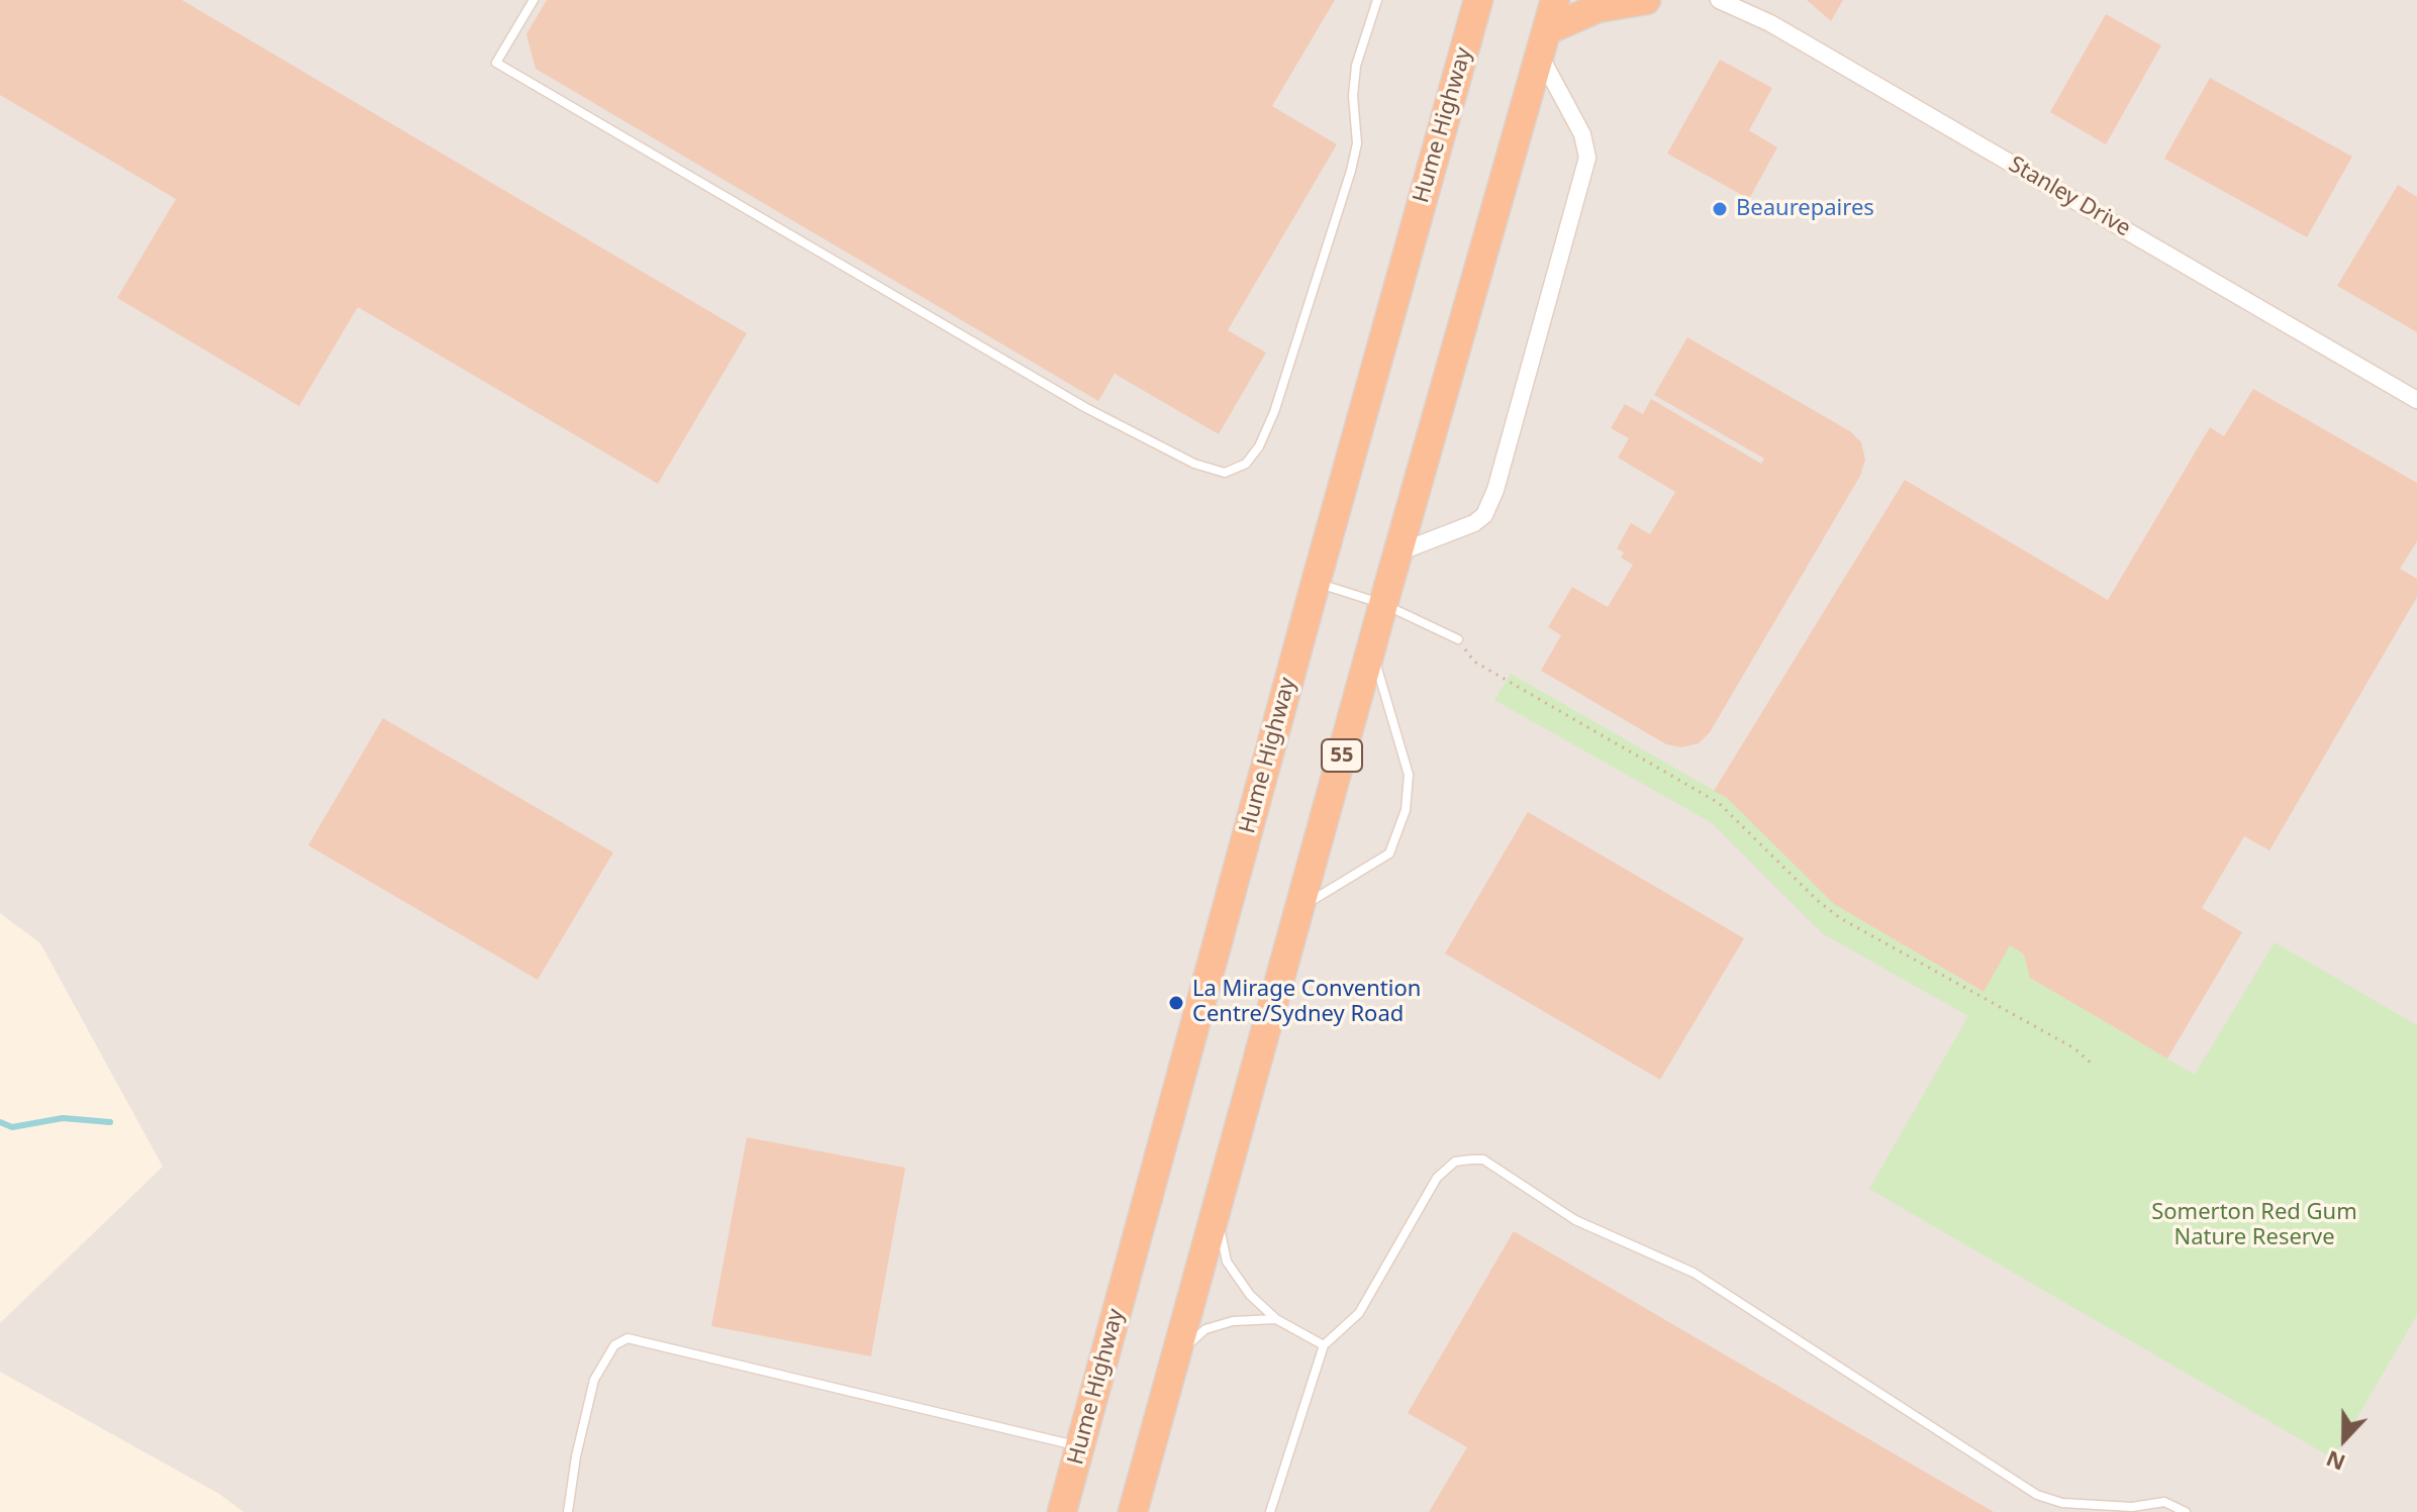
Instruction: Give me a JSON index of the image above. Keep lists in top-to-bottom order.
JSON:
{
  "streets": {
    "highway": ["Hume Highway", "55"],
    "street": ["Stanley Drive"]
  },
  "parks": ["Somerton Red Gum Nature Reserve"],
  "places": ["Beaurepaires", "La Mirage Convention Centre/Sydney Road"],
  "north": "bottom"
}
